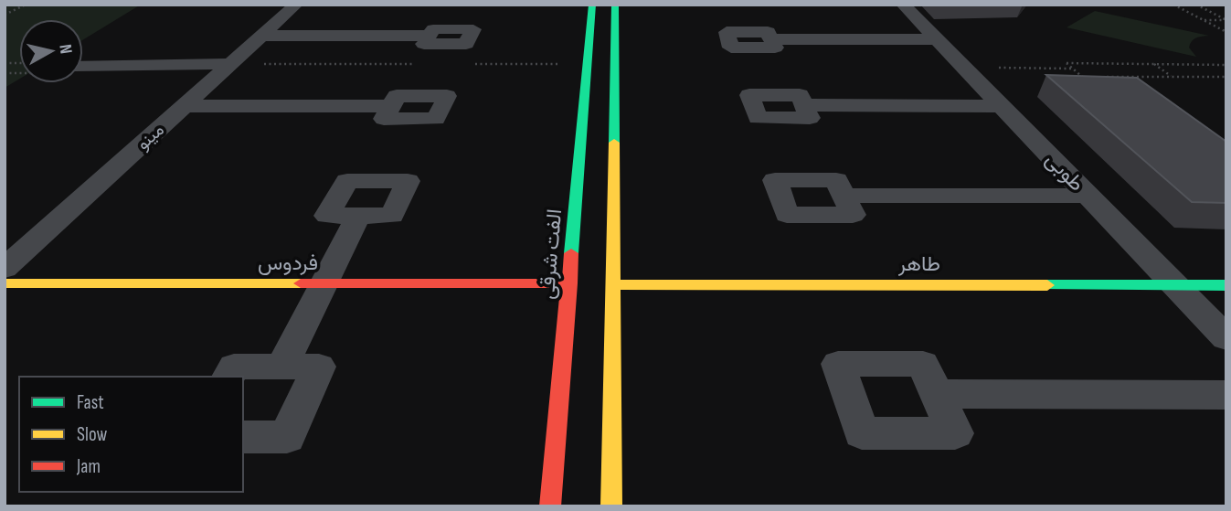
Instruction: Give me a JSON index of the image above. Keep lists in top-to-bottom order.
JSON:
{
  "streets": {
    "main road": ["الفت شرقی", "فردوس", "طاهر"],
    "street": ["مینو", "طوبی"]
  },
  "crossings": [
    ["طوبی", "طاهر"],
    ["الفت شرقی", "فردوس"]
  ],
  "legend": ["Fast", "Slow", "Jam"],
  "north": "right"
}
